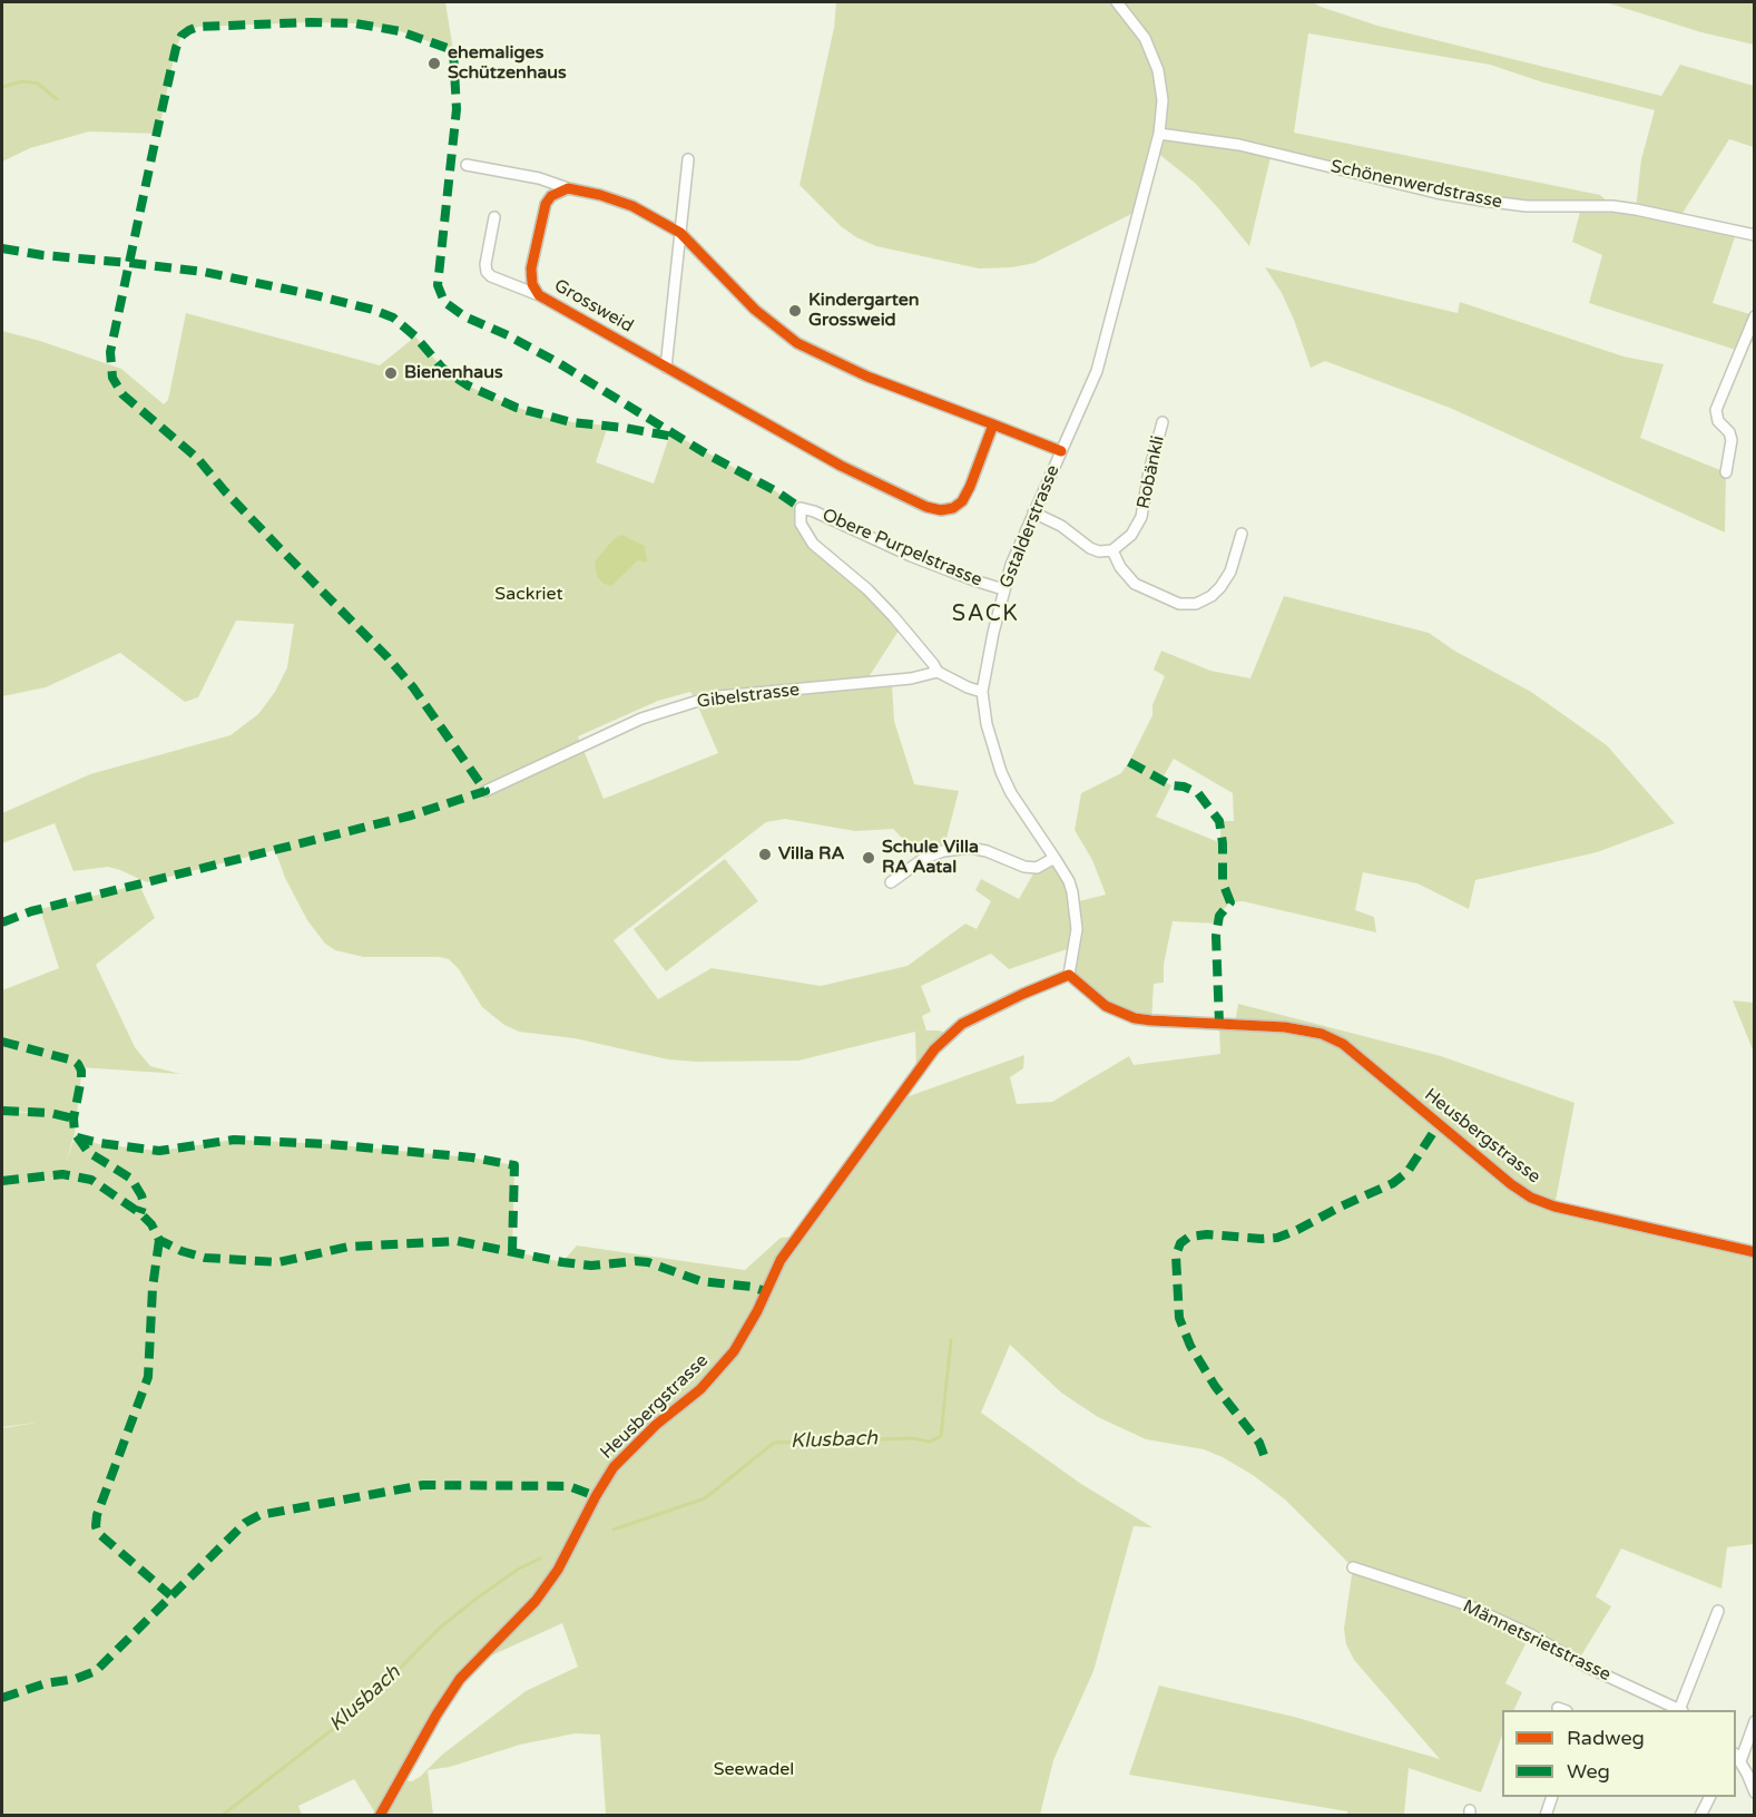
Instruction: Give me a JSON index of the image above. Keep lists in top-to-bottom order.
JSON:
{
  "streets": {
    "street": [
      "Schönenwerdstrasse",
      "Grossweid",
      "Robänkli",
      "Gstalderstrasse",
      "Obere Purpelstrasse",
      "Gibelstrasse",
      "Heusbergstrasse",
      "Männetsrietstrasse"
    ]
  },
  "crossings": [
    ["Schönenwerdstrasse", "Gstalderstrasse"],
    ["Gstalderstrasse", "Obere Purpelstrasse"],
    ["Gstalderstrasse", "Heusbergstrasse"],
    ["Obere Purpelstrasse", "Gibelstrasse"]
  ],
  "districts": ["SACK"],
  "water": ["Klusbach"],
  "parks": ["Sackriet", "Seewadel"],
  "places": [
    "ehemaliges Schützenhaus",
    "Kindergarten Grossweid",
    "Bienenhaus",
    "Villa RA",
    "Schule Villa RA Aatal"
  ],
  "legend": ["Radweg", "Weg"]
}
